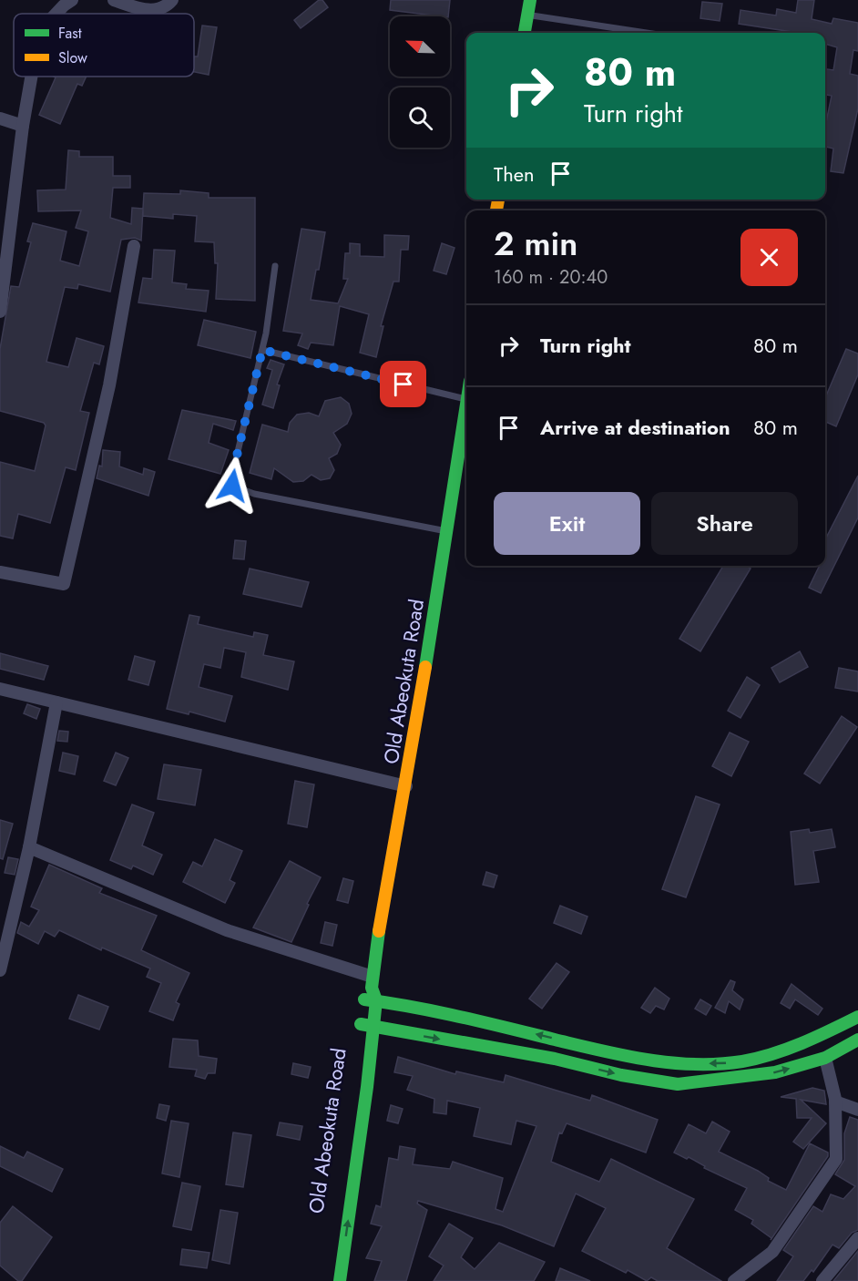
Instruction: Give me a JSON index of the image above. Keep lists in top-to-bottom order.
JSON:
{
  "streets": {
    "highway": ["Old Abeokuta Road"]
  },
  "legend": ["Fast", "Slow"],
  "north": "top left",
  "page": {
    "turn": ["80 m", "Turn right"],
    "then": "Then",
    "heading": ["2 min", "160 m · 20:40"],
    "list": [
      {
        "name": "Turn right",
        "value": "80 m"
      },
      {
        "name": "Arrive at destination",
        "value": "80 m"
      }
    ],
    "buttons": ["Exit", "Share"]
  }
}
